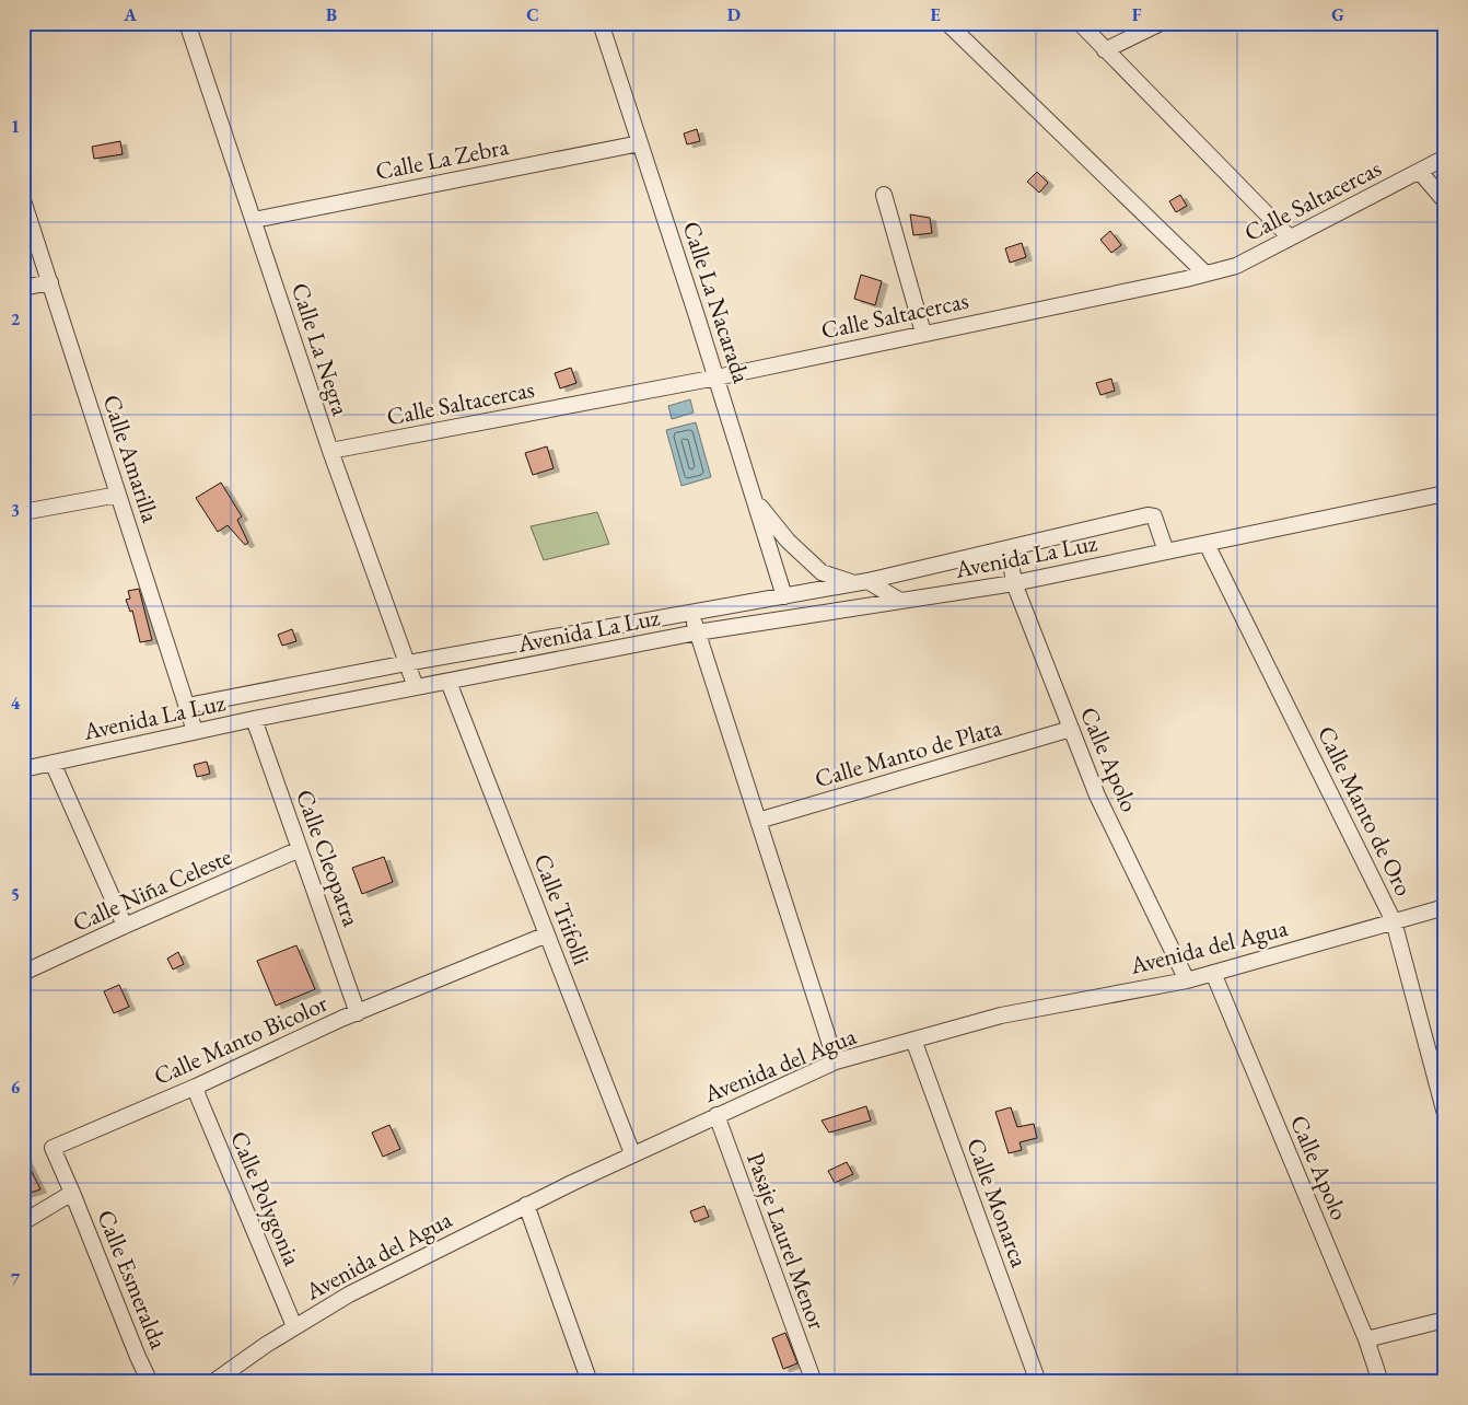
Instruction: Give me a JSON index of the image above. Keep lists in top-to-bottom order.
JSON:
{
  "streets": {
    "street": [
      "Calle La Zebra",
      "Calle Saltacercas",
      "Calle La Nacarada",
      "Calle La Negra",
      "Calle Amarilla",
      "Avenida La Luz",
      "Calle Manto de Plata",
      "Calle Apolo",
      "Calle Manto de Oro",
      "Calle Cleopatra",
      "Calle Niña Celeste",
      "Calle Trifolli",
      "Avenida del Agua",
      "Calle Manto Bicolor",
      "Calle Polygonia",
      "Calle Monarca",
      "Pasaje Laurel Menor",
      "Calle Esmeralda"
    ]
  },
  "crossings": [
    ["Calle La Zebra", "Calle La Nacarada"],
    ["Calle La Zebra", "Calle La Negra"],
    ["Calle Saltacercas", "Calle La Nacarada"],
    ["Calle Saltacercas", "Calle La Negra"],
    ["Calle La Nacarada", "Avenida La Luz"],
    ["Calle La Negra", "Avenida La Luz"],
    ["Calle Amarilla", "Avenida La Luz"],
    ["Avenida La Luz", "Calle Apolo"],
    ["Avenida La Luz", "Calle Manto de Oro"],
    ["Avenida La Luz", "Calle Cleopatra"],
    ["Avenida La Luz", "Calle Trifolli"],
    ["Calle Manto de Plata", "Calle Apolo"],
    ["Calle Apolo", "Avenida del Agua"],
    ["Calle Manto de Oro", "Avenida del Agua"],
    ["Calle Cleopatra", "Calle Niña Celeste"],
    ["Calle Cleopatra", "Calle Manto Bicolor"],
    ["Calle Trifolli", "Avenida del Agua"],
    ["Calle Trifolli", "Calle Manto Bicolor"],
    ["Avenida del Agua", "Calle Polygonia"],
    ["Avenida del Agua", "Calle Monarca"],
    ["Avenida del Agua", "Pasaje Laurel Menor"],
    ["Calle Manto Bicolor", "Calle Polygonia"],
    ["Calle Manto Bicolor", "Calle Esmeralda"]
  ],
  "grid": {
    "columns": [
      "A",
      "B",
      "C",
      "D",
      "E",
      "F",
      "G"
    ],
    "rows": [
      "1",
      "2",
      "3",
      "4",
      "5",
      "6",
      "7"
    ]
  }
}
